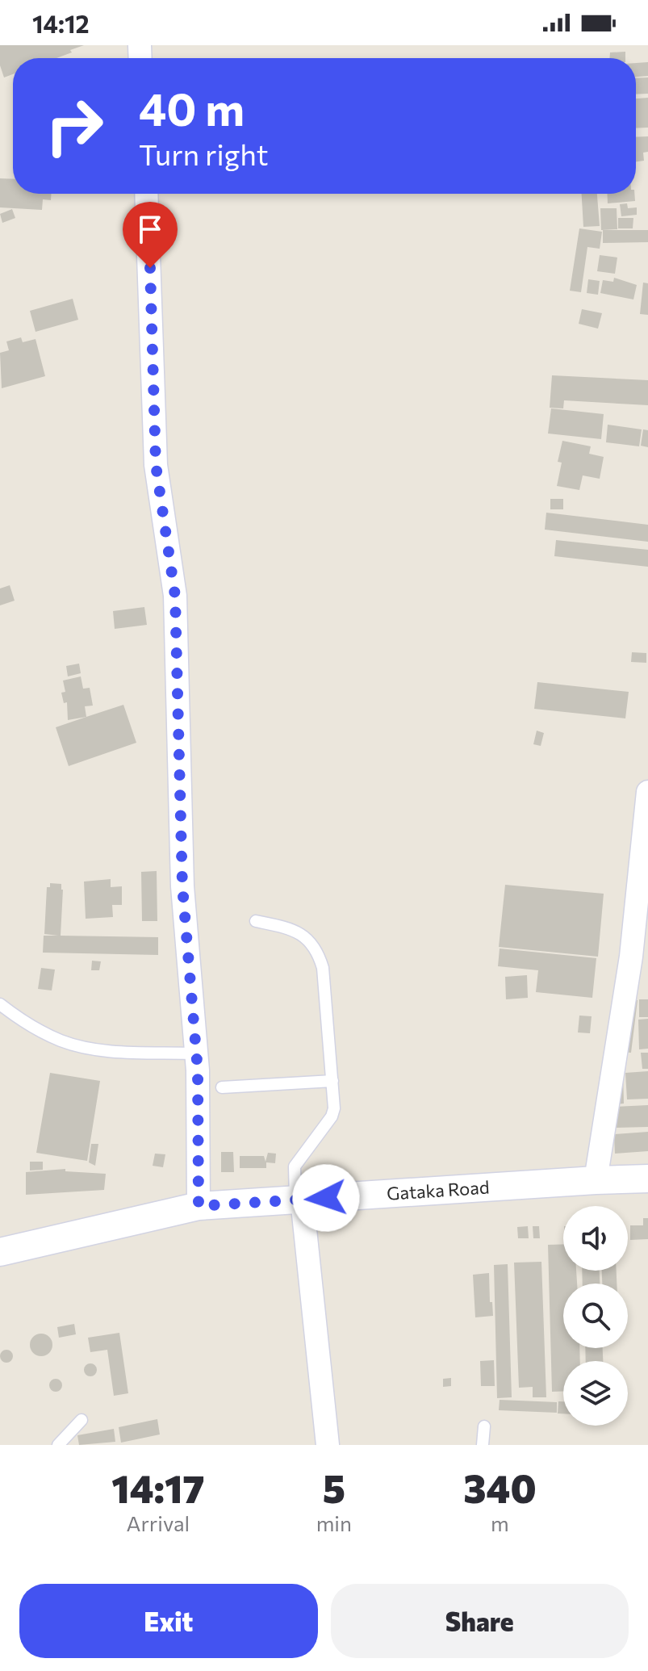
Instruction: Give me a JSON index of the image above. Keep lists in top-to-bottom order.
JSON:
{
  "streets": {
    "street": ["Gataka Road"]
  },
  "page": {
    "status": "14:12",
    "turn": ["40 m", "Turn right"],
    "eta": [
      "14:17",
      "Arrival",
      "5",
      "min",
      "340",
      "m"
    ],
    "buttons": ["Exit", "Share"]
  }
}
